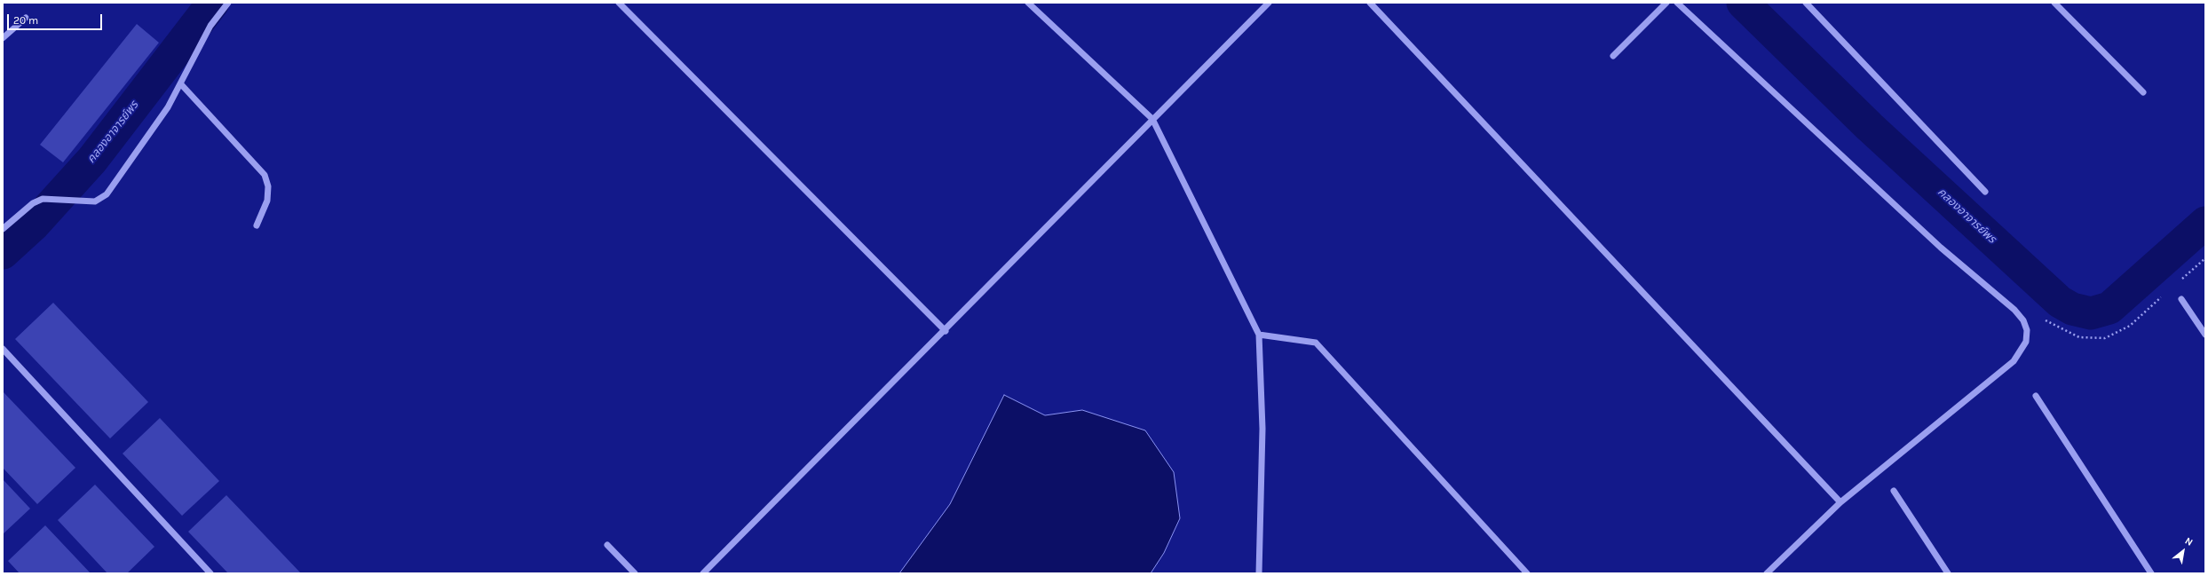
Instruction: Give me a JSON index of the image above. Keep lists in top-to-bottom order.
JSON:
{
  "water": ["คลองอาจารย์พร"],
  "scale_bar": "20 m",
  "north": "top right"
}
